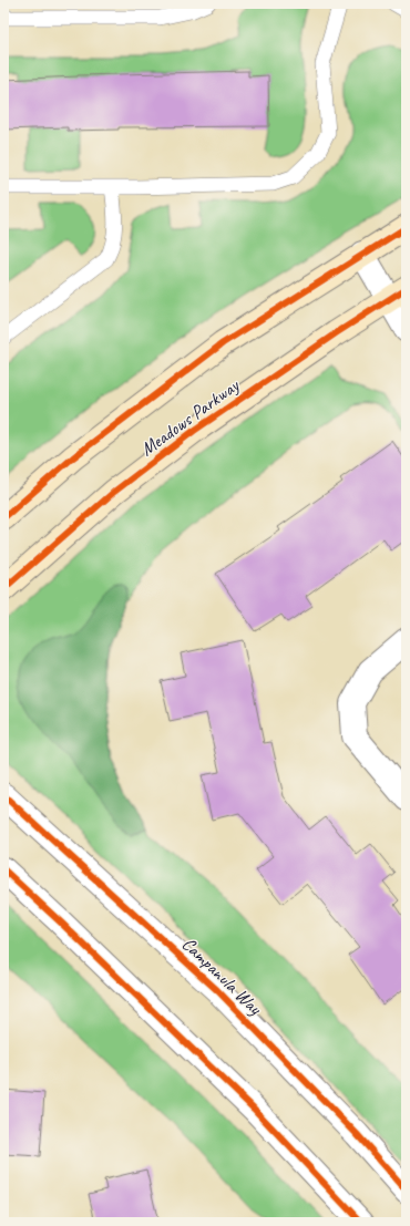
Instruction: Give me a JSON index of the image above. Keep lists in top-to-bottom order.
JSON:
{
  "streets": {
    "main road": ["Meadows Parkway"],
    "street": ["Campanula Way"]
  }
}
